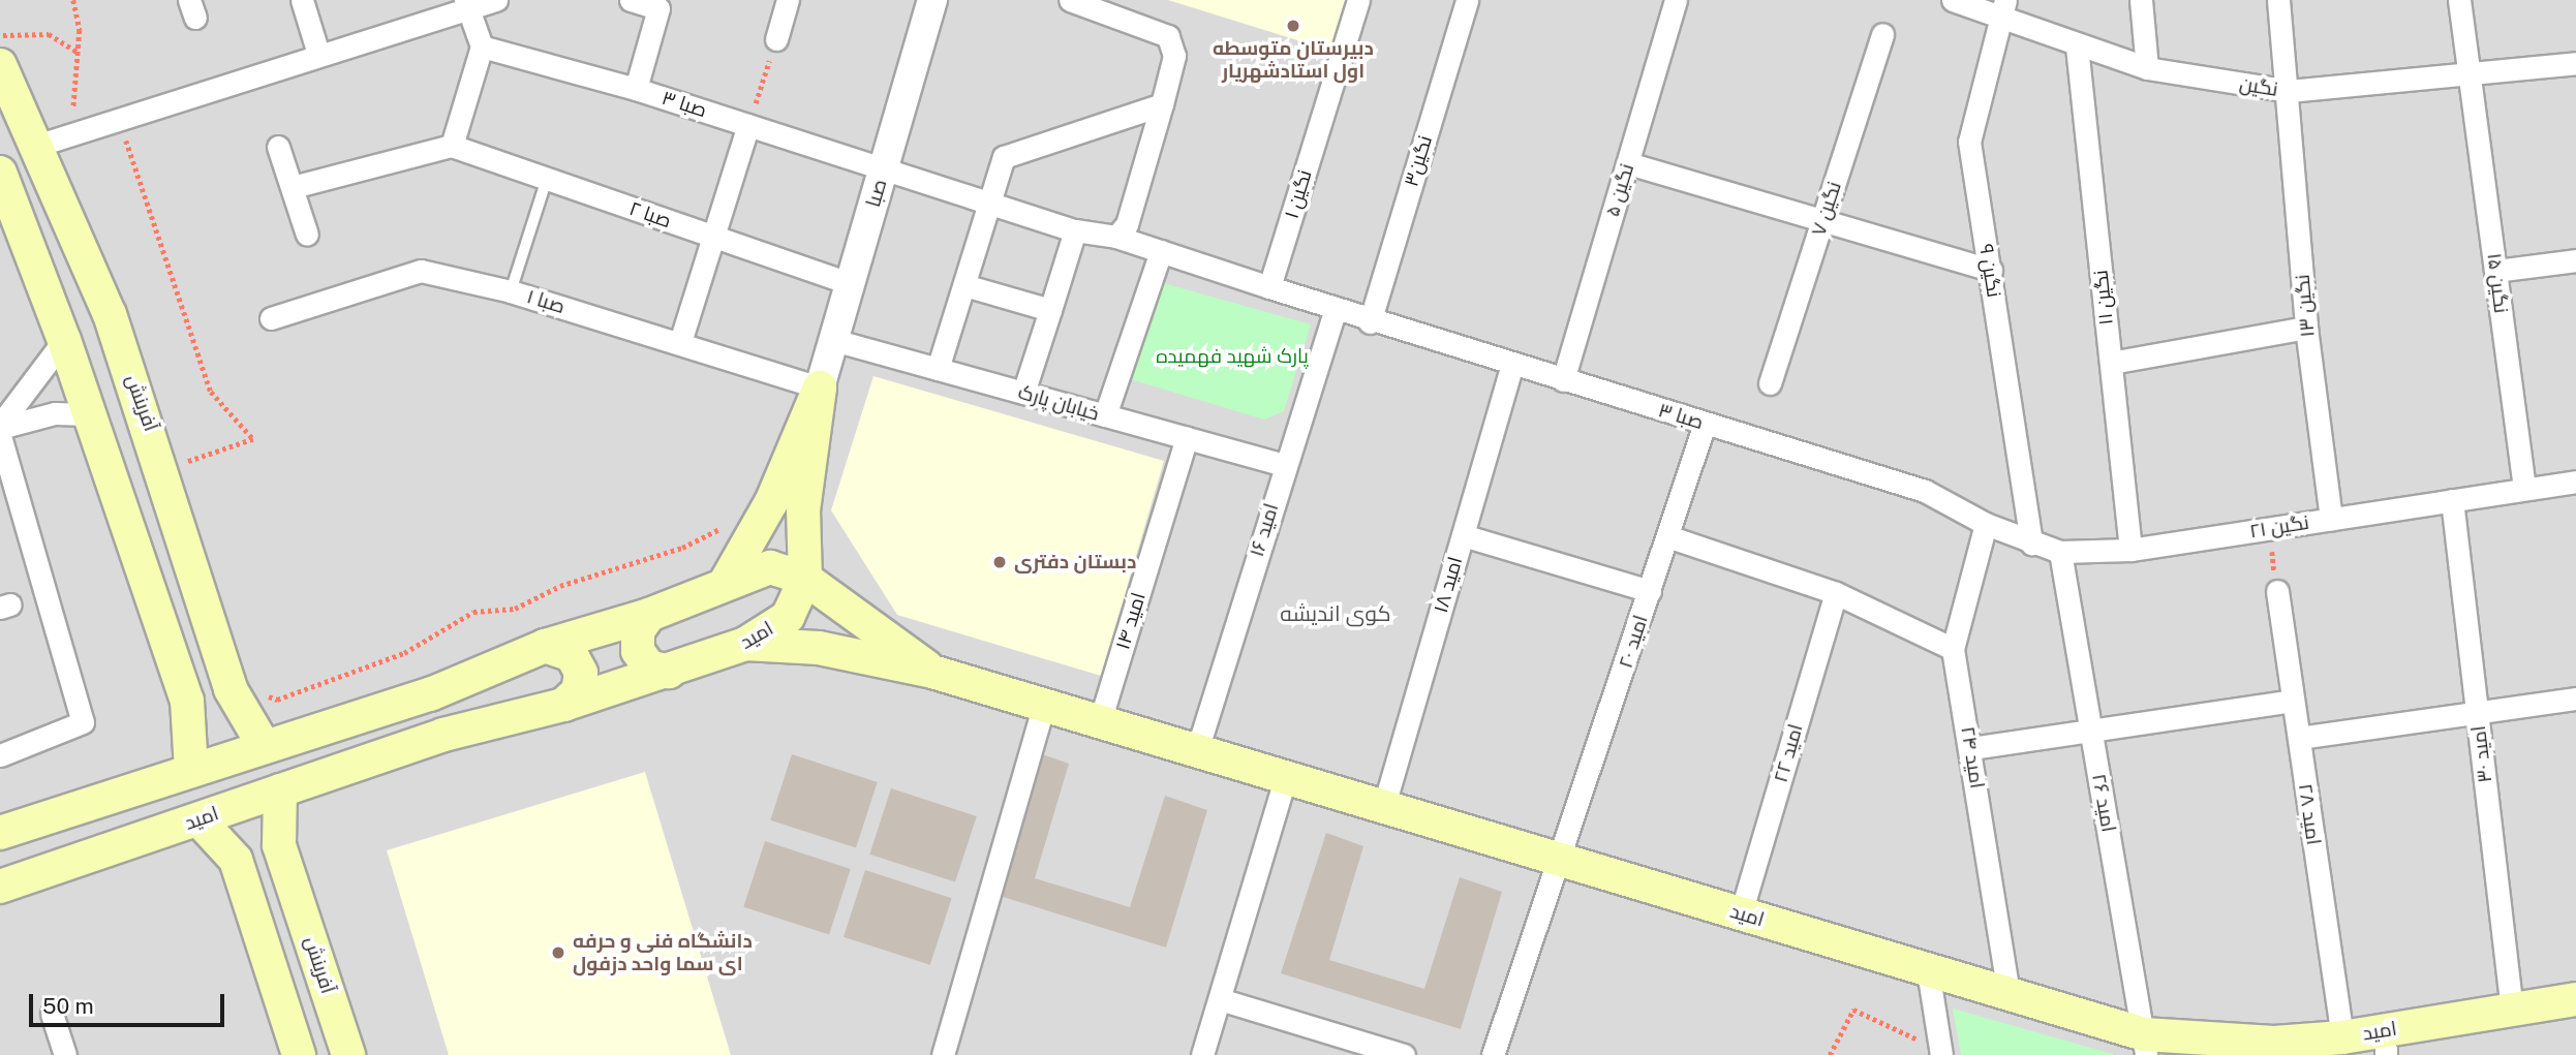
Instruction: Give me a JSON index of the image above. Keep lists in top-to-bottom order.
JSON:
{
  "streets": {
    "main road": ["آفرینش", "امید"],
    "street": [
      "نگین",
      "صبا ۳",
      "نگین۳",
      "نگین ۵",
      "صبا",
      "نگین ۱",
      "نگین ۷",
      "صبا ۲",
      "نگین ۹",
      "نگین ۱۵",
      "نگین ۱۱",
      "صبا ۱",
      "نگین ۱۳",
      "خیابان پارک",
      "نگین ۲۱",
      "امید ۱۶",
      "امید ۱۸",
      "امید ۱۴",
      "امید ۲۰",
      "امید ۲۲",
      "امید ۳۰",
      "امید ۲۴",
      "امید ۲۶",
      "امید ۲۸"
    ]
  },
  "crossings": [
    ["نگین", "نگین ۹"],
    ["نگین", "نگین ۱۵"],
    ["نگین", "نگین ۱۱"],
    ["نگین", "نگین ۱۳"],
    ["صبا ۳", "نگین۳"],
    ["صبا ۳", "نگین ۵"],
    ["صبا ۳", "صبا"],
    ["صبا ۳", "نگین ۱"],
    ["صبا ۳", "نگین ۲۱"],
    ["صبا ۳", "امید ۱۸"],
    ["صبا ۳", "امید ۲۰"],
    ["صبا ۳", "امید ۲۴"],
    ["صبا", "صبا ۲"],
    ["صبا", "صبا ۱"],
    ["صبا", "خیابان پارک"],
    ["نگین ۹", "نگین ۲۱"],
    ["نگین ۱۵", "نگین ۲۱"],
    ["نگین ۱۱", "نگین ۲۱"],
    ["نگین ۱۳", "نگین ۲۱"],
    ["آفرینش", "امید"],
    ["خیابان پارک", "امید ۱۶"],
    ["خیابان پارک", "امید ۱۴"],
    ["نگین ۲۱", "امید ۳۰"],
    ["نگین ۲۱", "امید ۲۴"],
    ["نگین ۲۱", "امید ۲۶"],
    ["امید ۱۶", "امید"],
    ["امید ۱۸", "امید"],
    ["امید ۱۴", "امید"],
    ["امید", "امید ۲۰"],
    ["امید", "امید ۲۲"],
    ["امید", "امید ۳۰"],
    ["امید", "امید ۲۴"],
    ["امید", "امید ۲۶"],
    ["امید", "امید ۲۸"]
  ],
  "districts": ["کوی اندیشه"],
  "parks": ["پارک شهید فهمیده"],
  "places": ["دبیرستان متوسطه اول استادشهریار", "دبستان دفتری", "دانشگاه فنی و حرفه ای سما واحد دزفول"],
  "scale_bar": "50 m"
}
